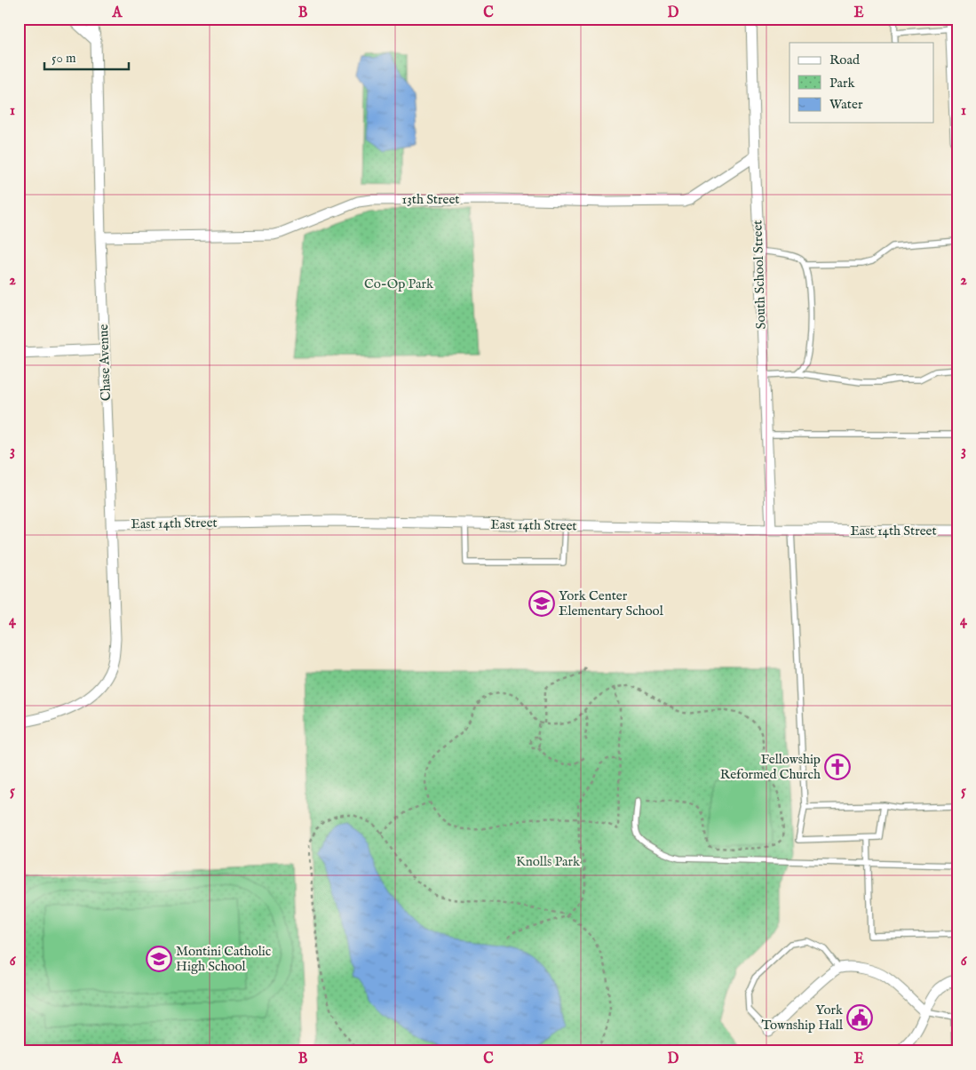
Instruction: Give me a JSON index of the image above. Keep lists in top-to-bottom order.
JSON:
{
  "streets": {
    "street": [
      "13th Street",
      "South School Street",
      "Chase Avenue",
      "East 14th Street"
    ]
  },
  "crossings": [
    ["13th Street", "South School Street"],
    ["13th Street", "Chase Avenue"],
    ["South School Street", "East 14th Street"],
    ["Chase Avenue", "East 14th Street"]
  ],
  "parks": ["Co-Op Park", "Knolls Park"],
  "places": {
    "school or university": ["York Center Elementary School", "Montini Catholic High School"],
    "church": ["Fellowship Reformed Church"],
    "public building": ["York Township Hall"]
  },
  "legend": ["Road", "Park", "Water"],
  "scale_bar": "50 m",
  "grid": {
    "columns": [
      "A",
      "B",
      "C",
      "D",
      "E"
    ],
    "rows": [
      "1",
      "2",
      "3",
      "4",
      "5",
      "6"
    ]
  }
}
